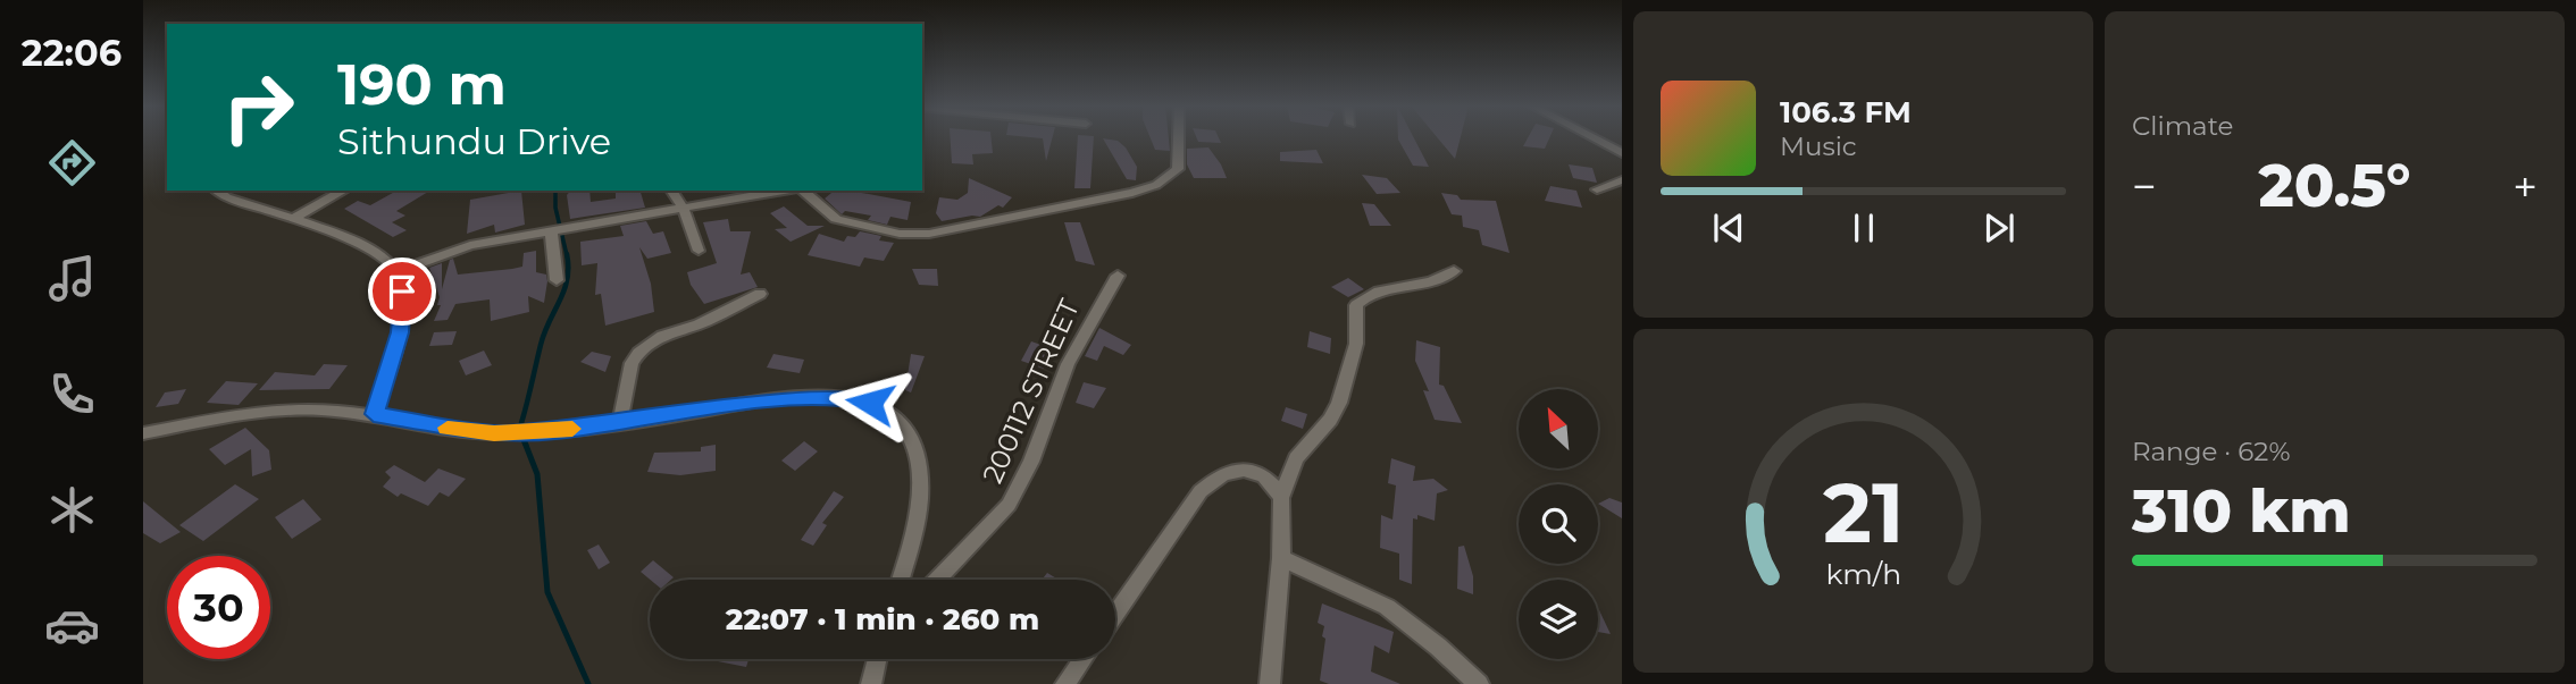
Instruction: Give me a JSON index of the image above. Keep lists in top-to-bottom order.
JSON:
{
  "streets": {
    "street": ["200112 STREET"]
  },
  "north": "top left",
  "page": {
    "tabs": "22:06",
    "tile": [
      "Climate",
      ["Range · 62%", "310 km"]
    ],
    "turn": ["190 m", "Sithundu Drive"],
    "song": ["106.3 FM", "Music"],
    "heat": ["−", "20.5°", "+"],
    "limit": "30",
    "trip": "22:07 · 1 min · 260 m",
    "gauge": ["21", "km/h"]
  }
}
